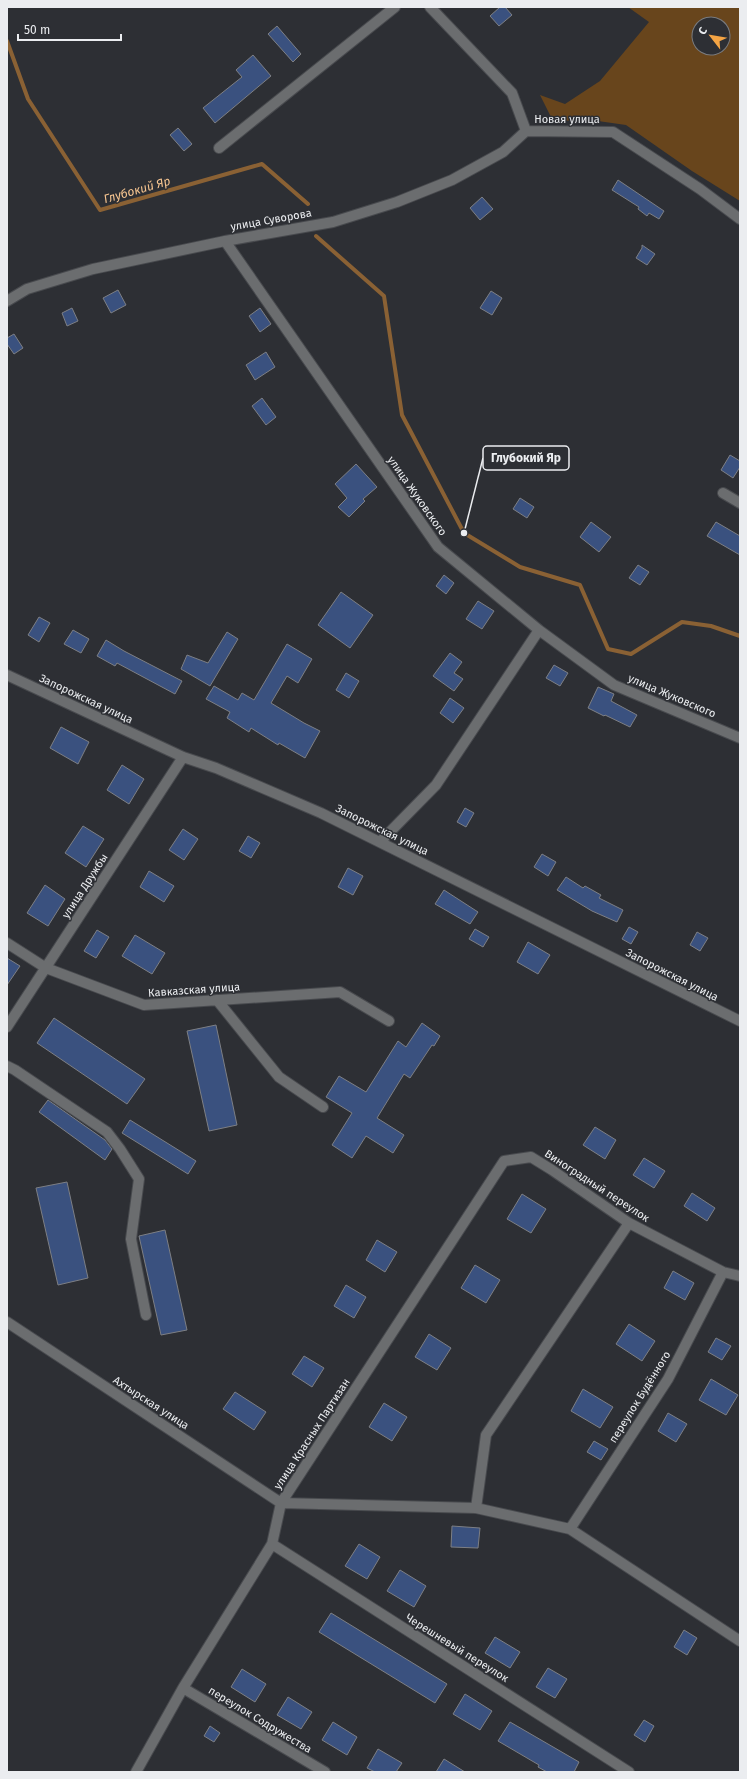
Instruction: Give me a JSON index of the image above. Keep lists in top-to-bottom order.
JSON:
{
  "streets": {
    "street": [
      "Новая улица",
      "улица Суворова",
      "улица Жуковского",
      "Запорожская улица",
      "улица Дружбы",
      "Кавказская улица",
      "Виноградный переулок",
      "переулок Будённого",
      "Ахтырская улица",
      "улица Красных Партизан",
      "Черешневый переулок",
      "переулок Содружества"
    ]
  },
  "crossings": [
    ["Новая улица", "улица Суворова"],
    ["улица Суворова", "улица Жуковского"],
    ["Запорожская улица", "улица Дружбы"],
    ["улица Дружбы", "Кавказская улица"],
    ["Виноградный переулок", "переулок Будённого"],
    ["Виноградный переулок", "улица Красных Партизан"],
    ["Ахтырская улица", "улица Красных Партизан"],
    ["улица Красных Партизан", "Черешневый переулок"],
    ["улица Красных Партизан", "переулок Содружества"]
  ],
  "water": ["Глубокий Яр"],
  "places": ["Глубокий Яр"],
  "scale_bar": "50 m",
  "north": "top left"
}
